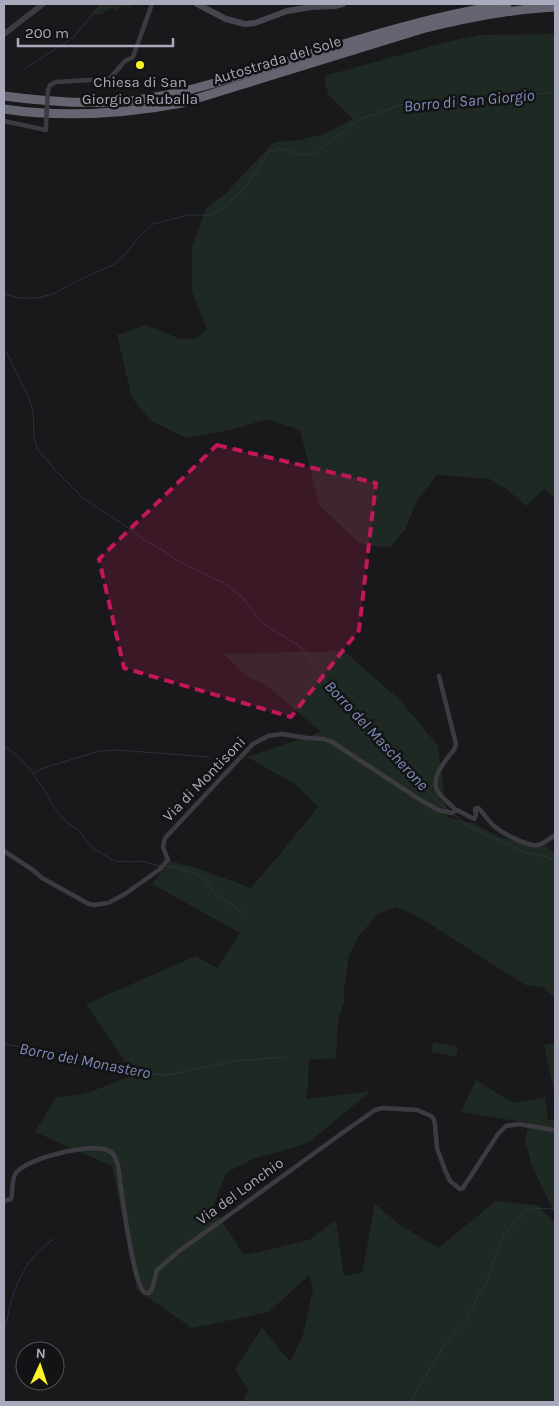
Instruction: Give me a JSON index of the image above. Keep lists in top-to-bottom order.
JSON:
{
  "streets": {
    "highway": ["Autostrada del Sole"],
    "street": ["Via di Montisoni", "Via del Lonchio"]
  },
  "water": ["Borro di San Giorgio", "Borro del Mascherone", "Borro del Monastero"],
  "places": ["Chiesa di San Giorgio a Ruballa"],
  "scale_bar": "200 m",
  "north": "top"
}
